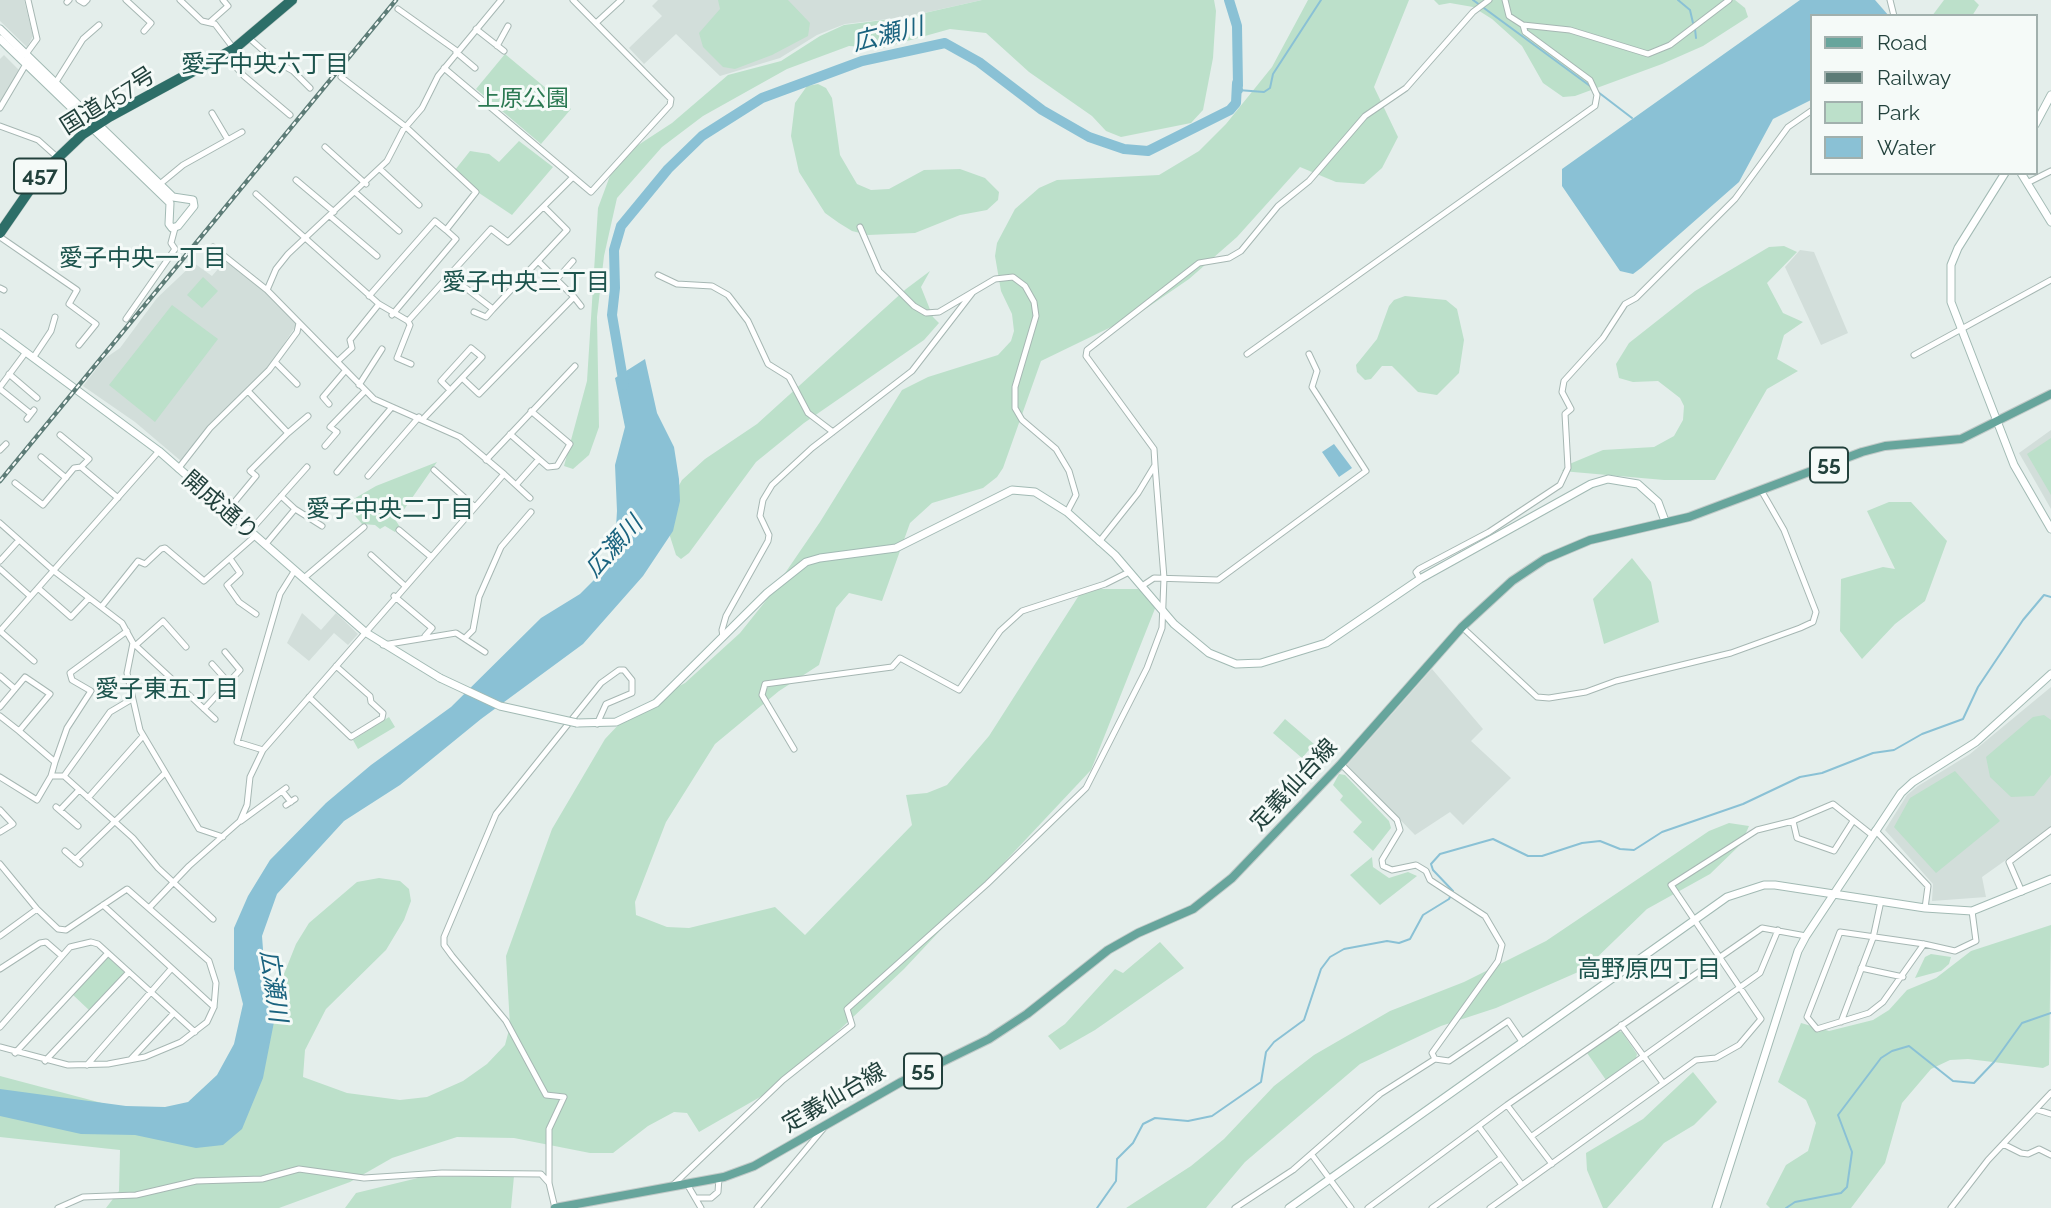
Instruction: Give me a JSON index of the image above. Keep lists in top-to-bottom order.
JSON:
{
  "streets": {
    "highway": ["国道457号", "457"],
    "main road": ["55", "定義仙台線"],
    "street": ["開成通り"]
  },
  "crossings": [
    ["開成通り", "定義仙台線"]
  ],
  "districts": [
    "愛子中央六丁目",
    "愛子中央一丁目",
    "愛子中央三丁目",
    "愛子中央二丁目",
    "愛子東五丁目",
    "高野原四丁目"
  ],
  "water": ["広瀬川"],
  "parks": ["上原公園"],
  "legend": [
    "Road",
    "Railway",
    "Park",
    "Water"
  ]
}
